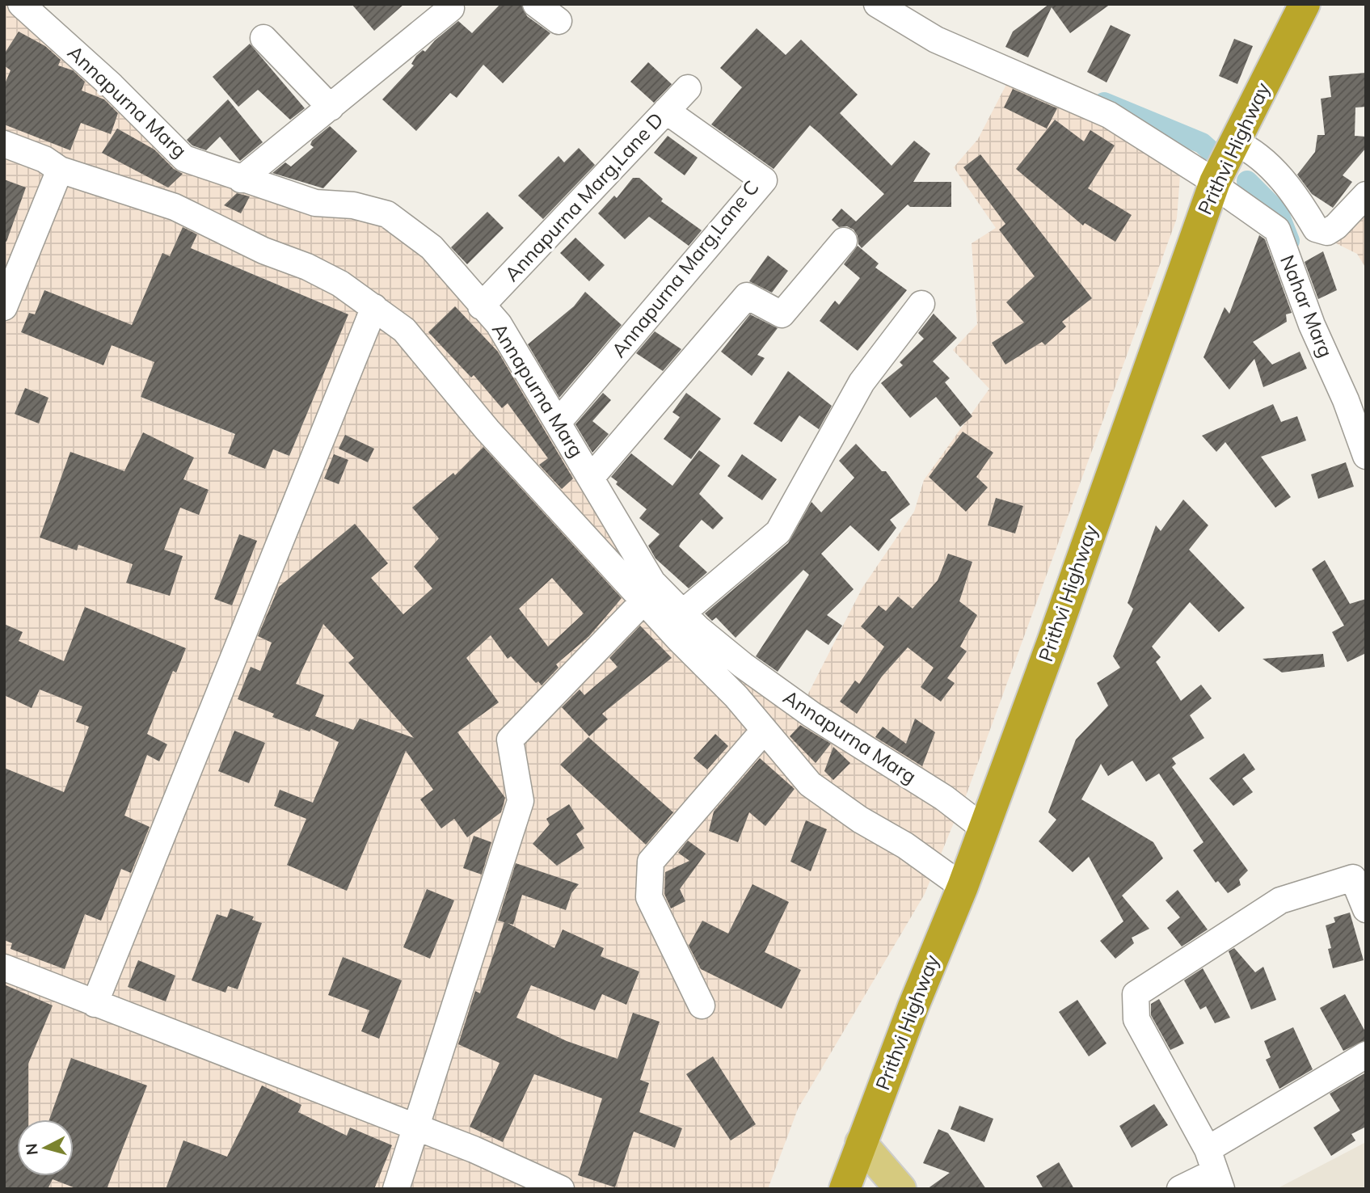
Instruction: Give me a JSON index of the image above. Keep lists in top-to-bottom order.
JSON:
{
  "streets": {
    "highway": ["Prithvi Highway"],
    "street": [
      "Annapurna Marg",
      "Annapurna Marg,Lane D",
      "Annapurna Marg,Lane C",
      "Nahar Marg"
    ]
  },
  "crossings": [
    ["Annapurna Marg", "Prithvi Highway"],
    ["Annapurna Marg", "Annapurna Marg,Lane D"],
    ["Annapurna Marg", "Annapurna Marg,Lane C"],
    ["Prithvi Highway", "Nahar Marg"],
    ["Annapurna Marg,Lane D", "Annapurna Marg,Lane C"]
  ],
  "north": "left"
}
